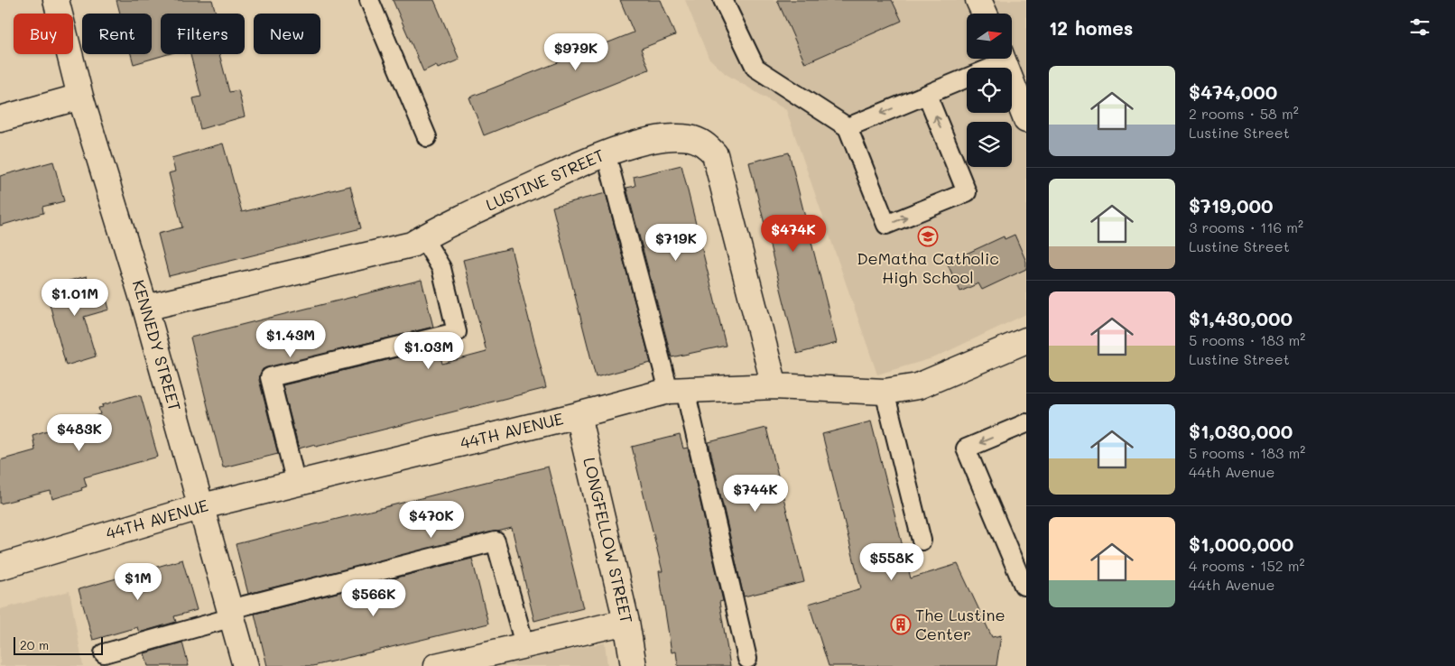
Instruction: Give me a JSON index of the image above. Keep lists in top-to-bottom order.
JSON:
{
  "streets": {
    "street": [
      "LUSTINE STREET",
      "KENNEDY STREET",
      "44TH AVENUE",
      "LONGFELLOW STREET"
    ]
  },
  "crossings": [
    ["LUSTINE STREET", "KENNEDY STREET"],
    ["LUSTINE STREET", "44TH AVENUE"],
    ["KENNEDY STREET", "44TH AVENUE"],
    ["44TH AVENUE", "LONGFELLOW STREET"]
  ],
  "places": {
    "school or university": ["DeMatha Catholic High School"],
    "building": ["The Lustine Center"]
  },
  "scale_bar": "20 m",
  "north": "right",
  "page": {
    "heading": "12 homes",
    "chip": [
      "Buy",
      "Rent",
      "Filters",
      "New"
    ],
    "price": [
      "$979K",
      "$474K",
      "$719K",
      "$1.01M",
      "$1.43M",
      "$1.03M",
      "$483K",
      "$744K",
      "$470K",
      "$558K",
      "$1M",
      "$566K"
    ],
    "list": [
      {
        "name": "$474,000",
        "note": "2 rooms · 58 m² · Lustine Street"
      },
      {
        "name": "$719,000",
        "note": "3 rooms · 116 m² · Lustine Street"
      },
      {
        "name": "$1,430,000",
        "note": "5 rooms · 183 m² · Lustine Street"
      },
      {
        "name": "$1,030,000",
        "note": "5 rooms · 183 m² · 44th Avenue"
      },
      {
        "name": "$1,000,000",
        "note": "4 rooms · 152 m² · 44th Avenue"
      }
    ],
    "scale": "20 m"
  }
}
